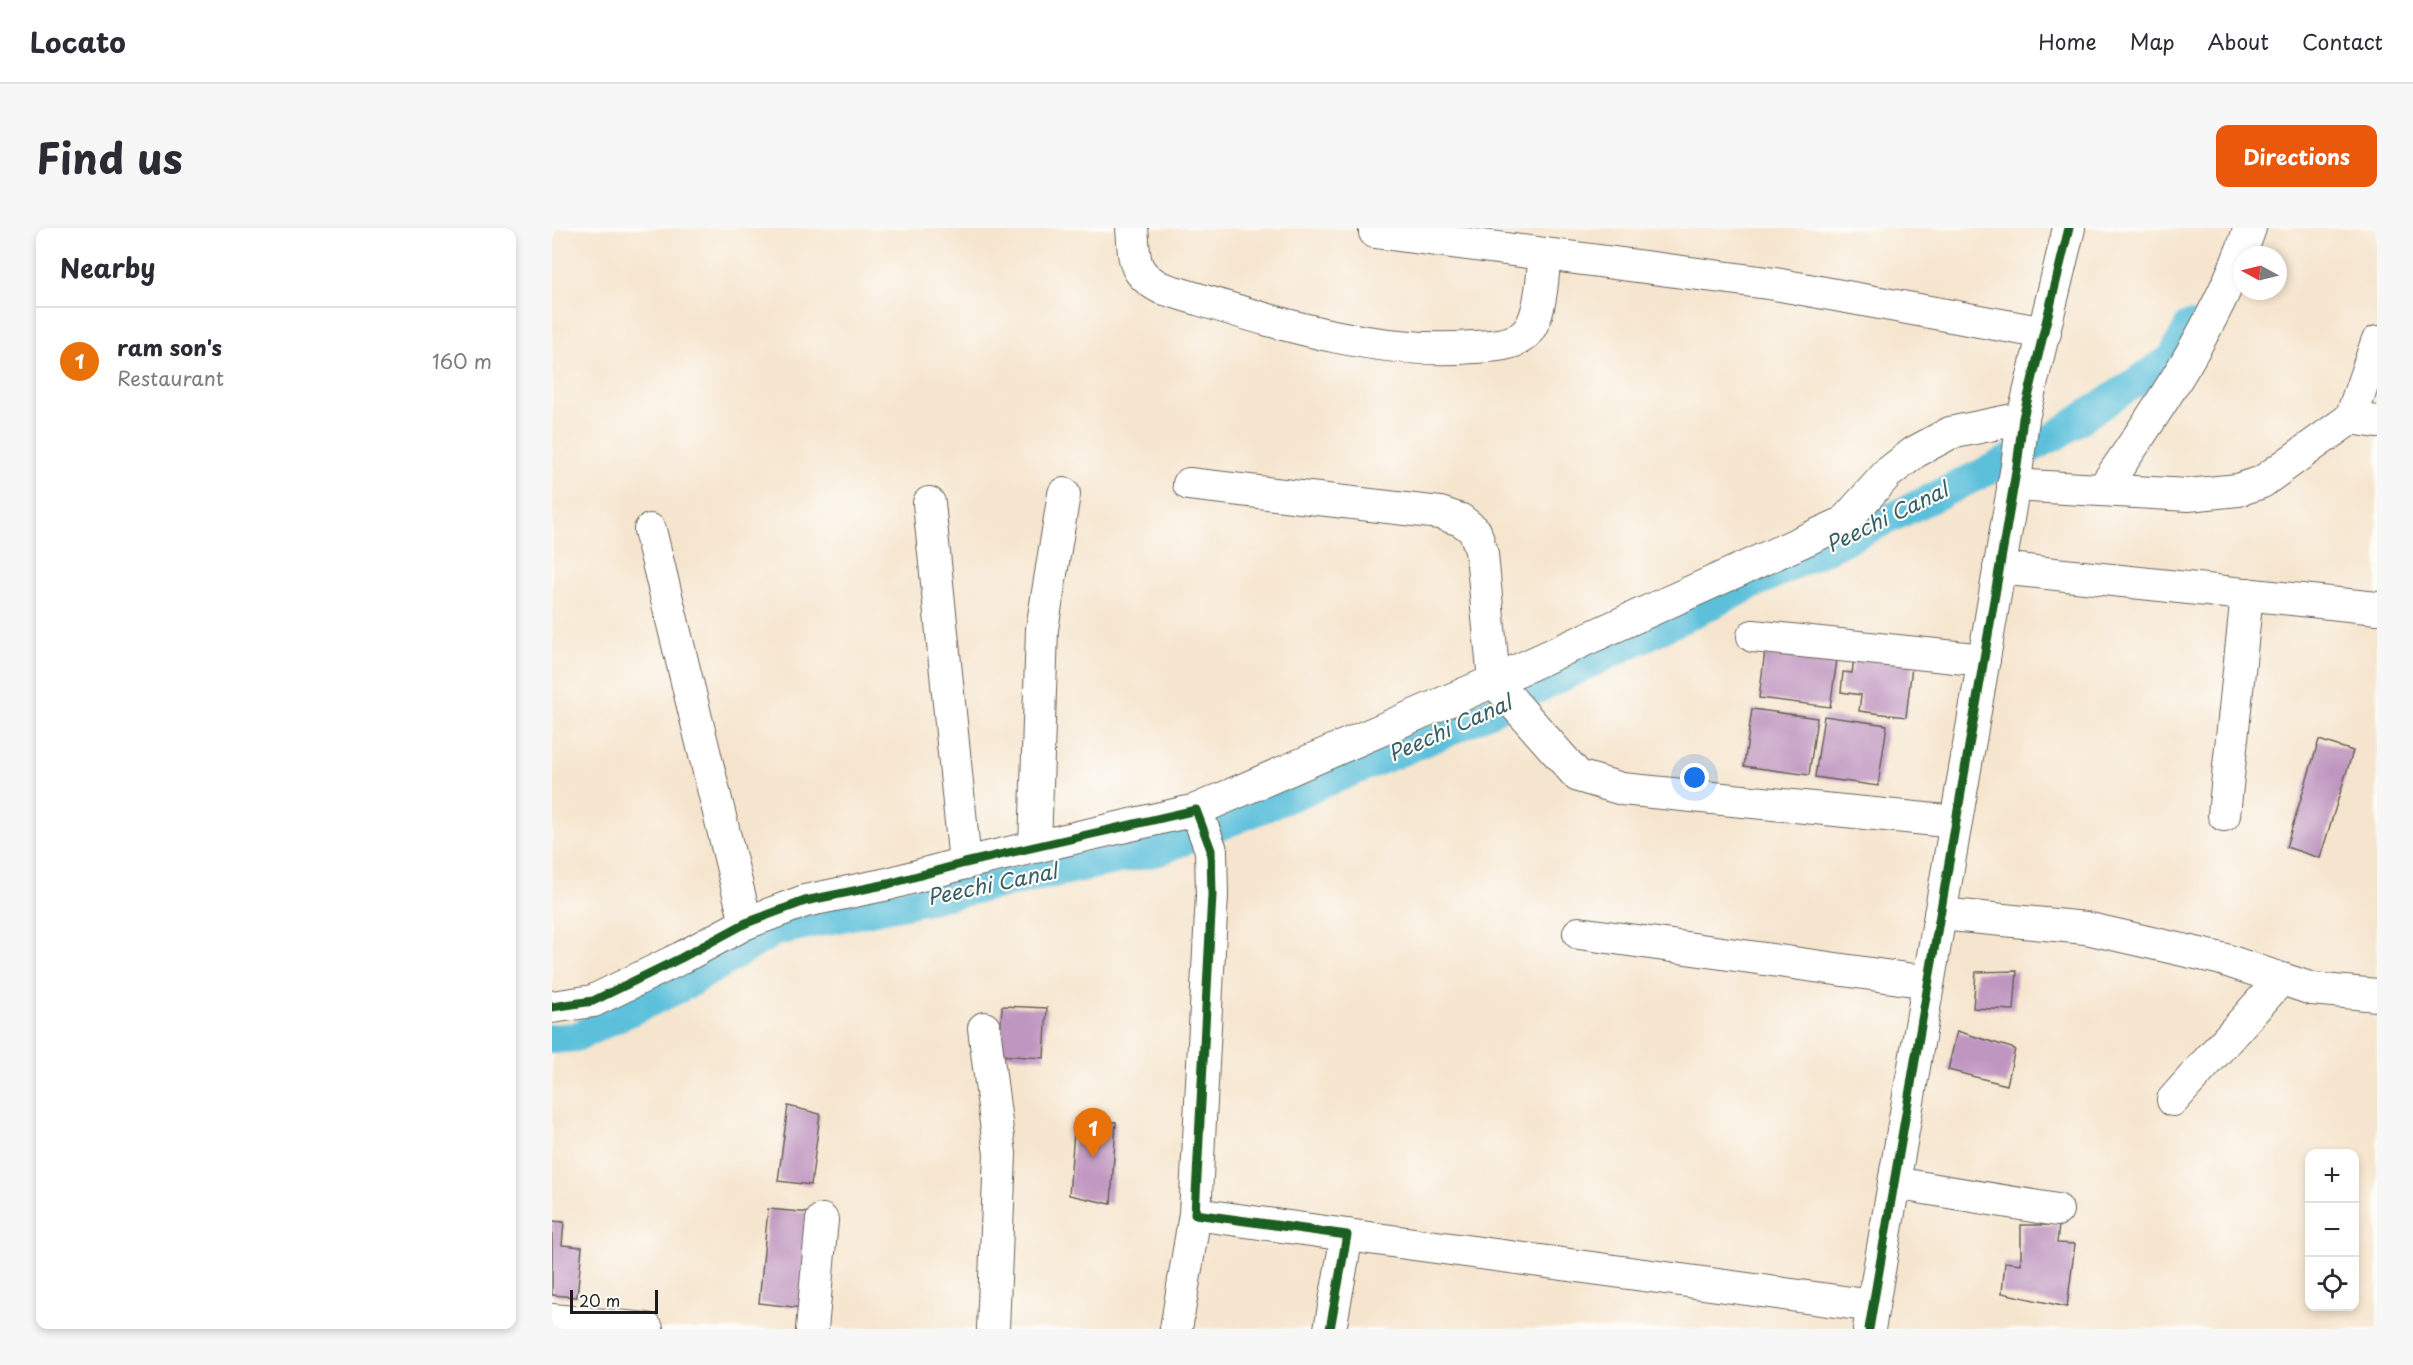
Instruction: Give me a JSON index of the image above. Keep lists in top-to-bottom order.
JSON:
{
  "water": ["Peechi Canal"],
  "scale_bar": "20 m",
  "north": "left",
  "page": {
    "header": "Locato",
    "nav": [
      "Home",
      "Map",
      "About",
      "Contact"
    ],
    "title": "Find us",
    "buttons": "Directions",
    "heading": "Nearby",
    "list": [
      {
        "mark": "1",
        "name": "ram son's",
        "note": "Restaurant",
        "value": "160 m"
      }
    ],
    "pins": "1",
    "map_buttons": ["+", "−"],
    "scale": "20 m"
  }
}
